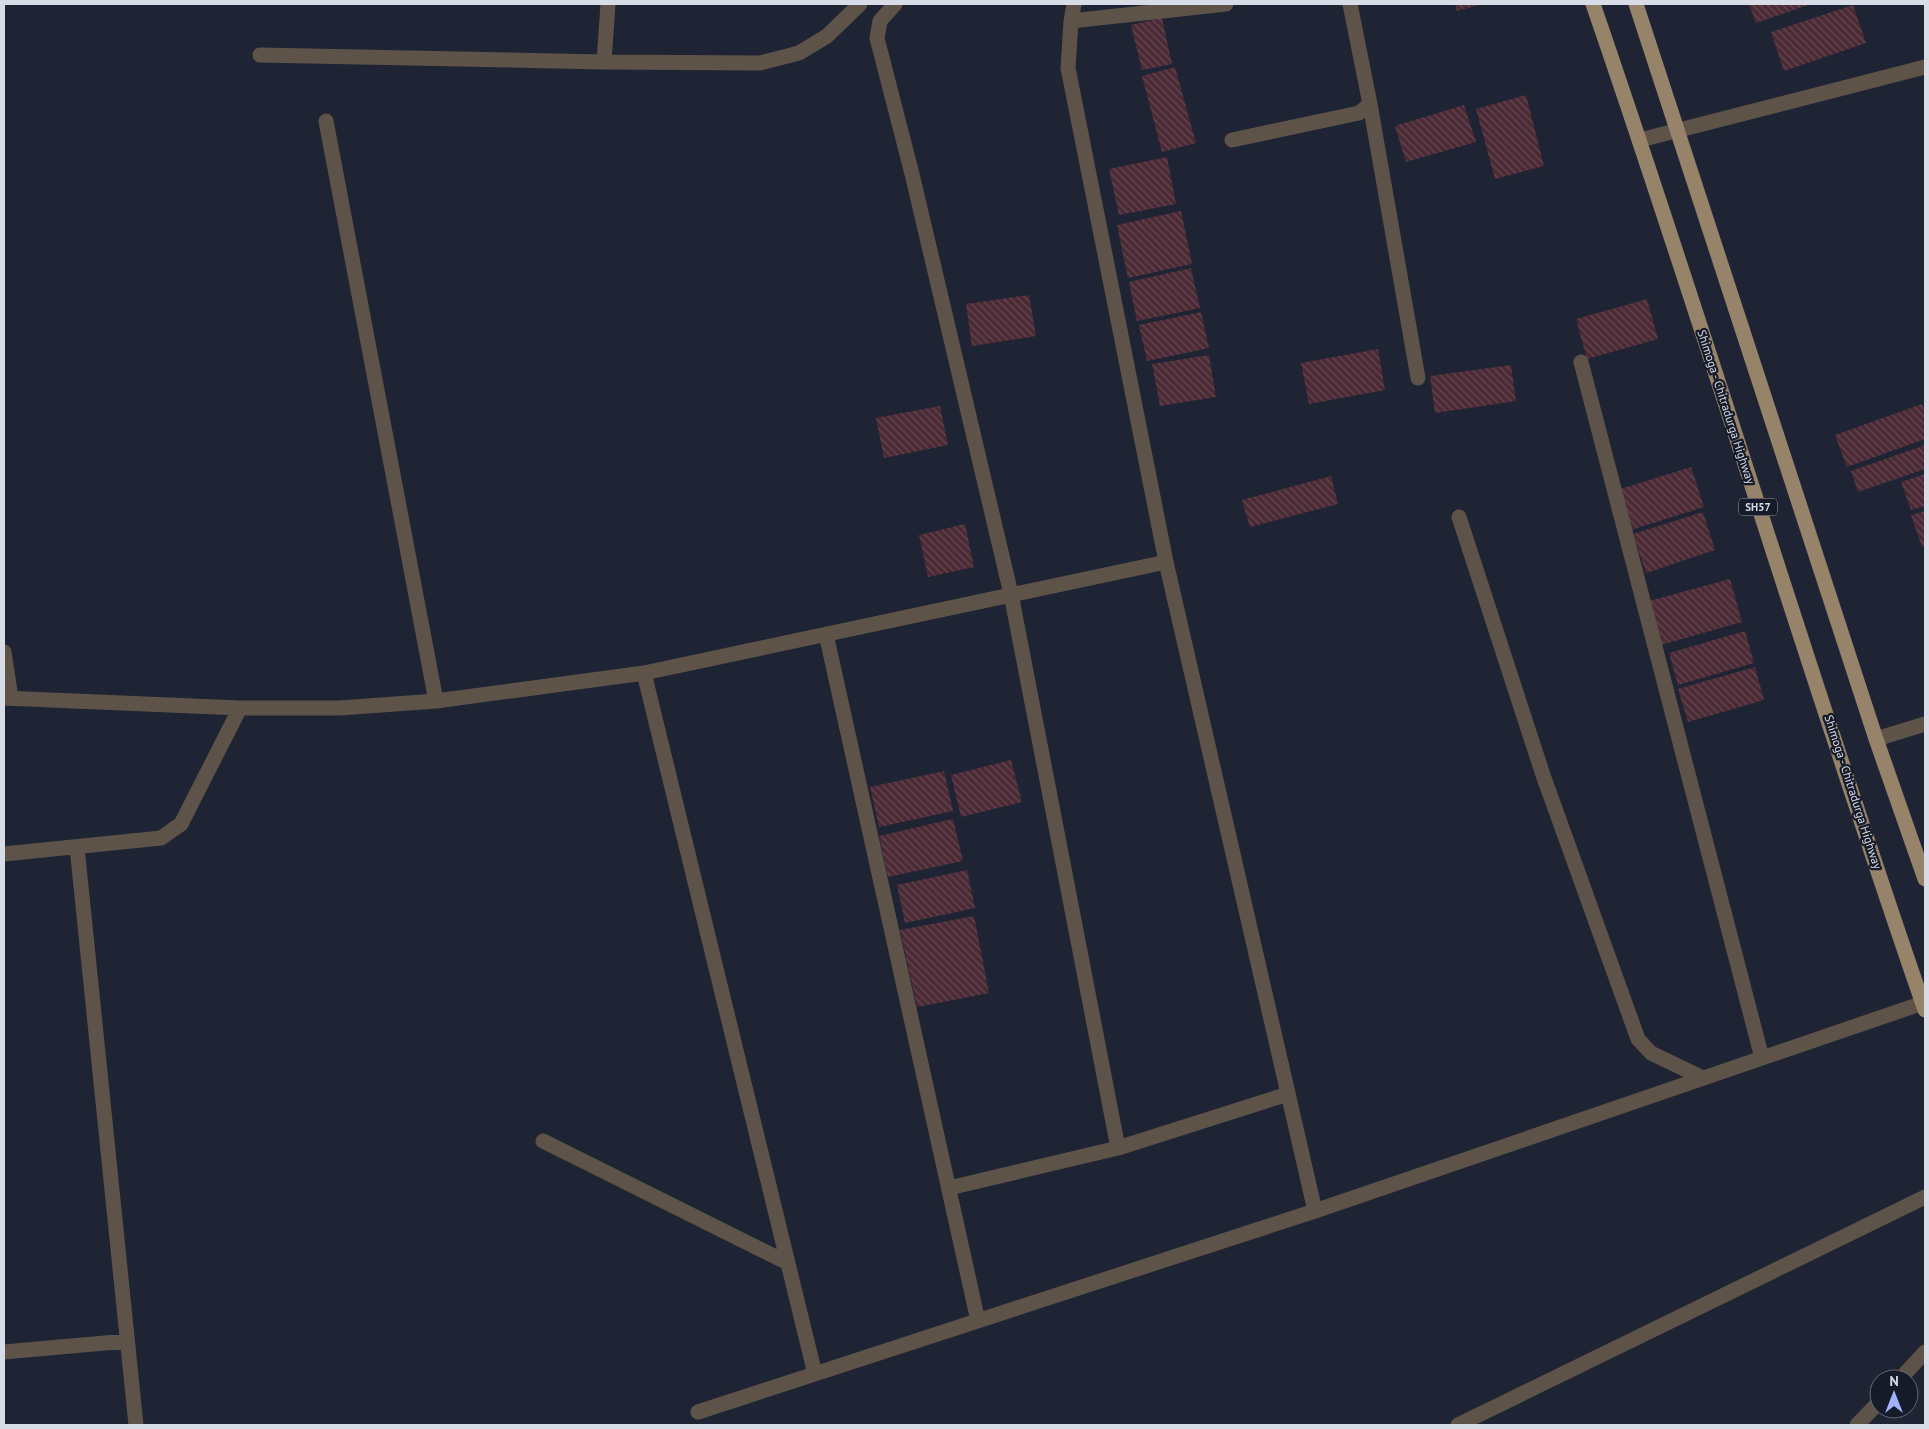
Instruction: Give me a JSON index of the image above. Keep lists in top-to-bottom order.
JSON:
{
  "streets": {
    "main road": ["Shimoga - Chitradurga Highway", "SH57"]
  },
  "north": "top"
}
